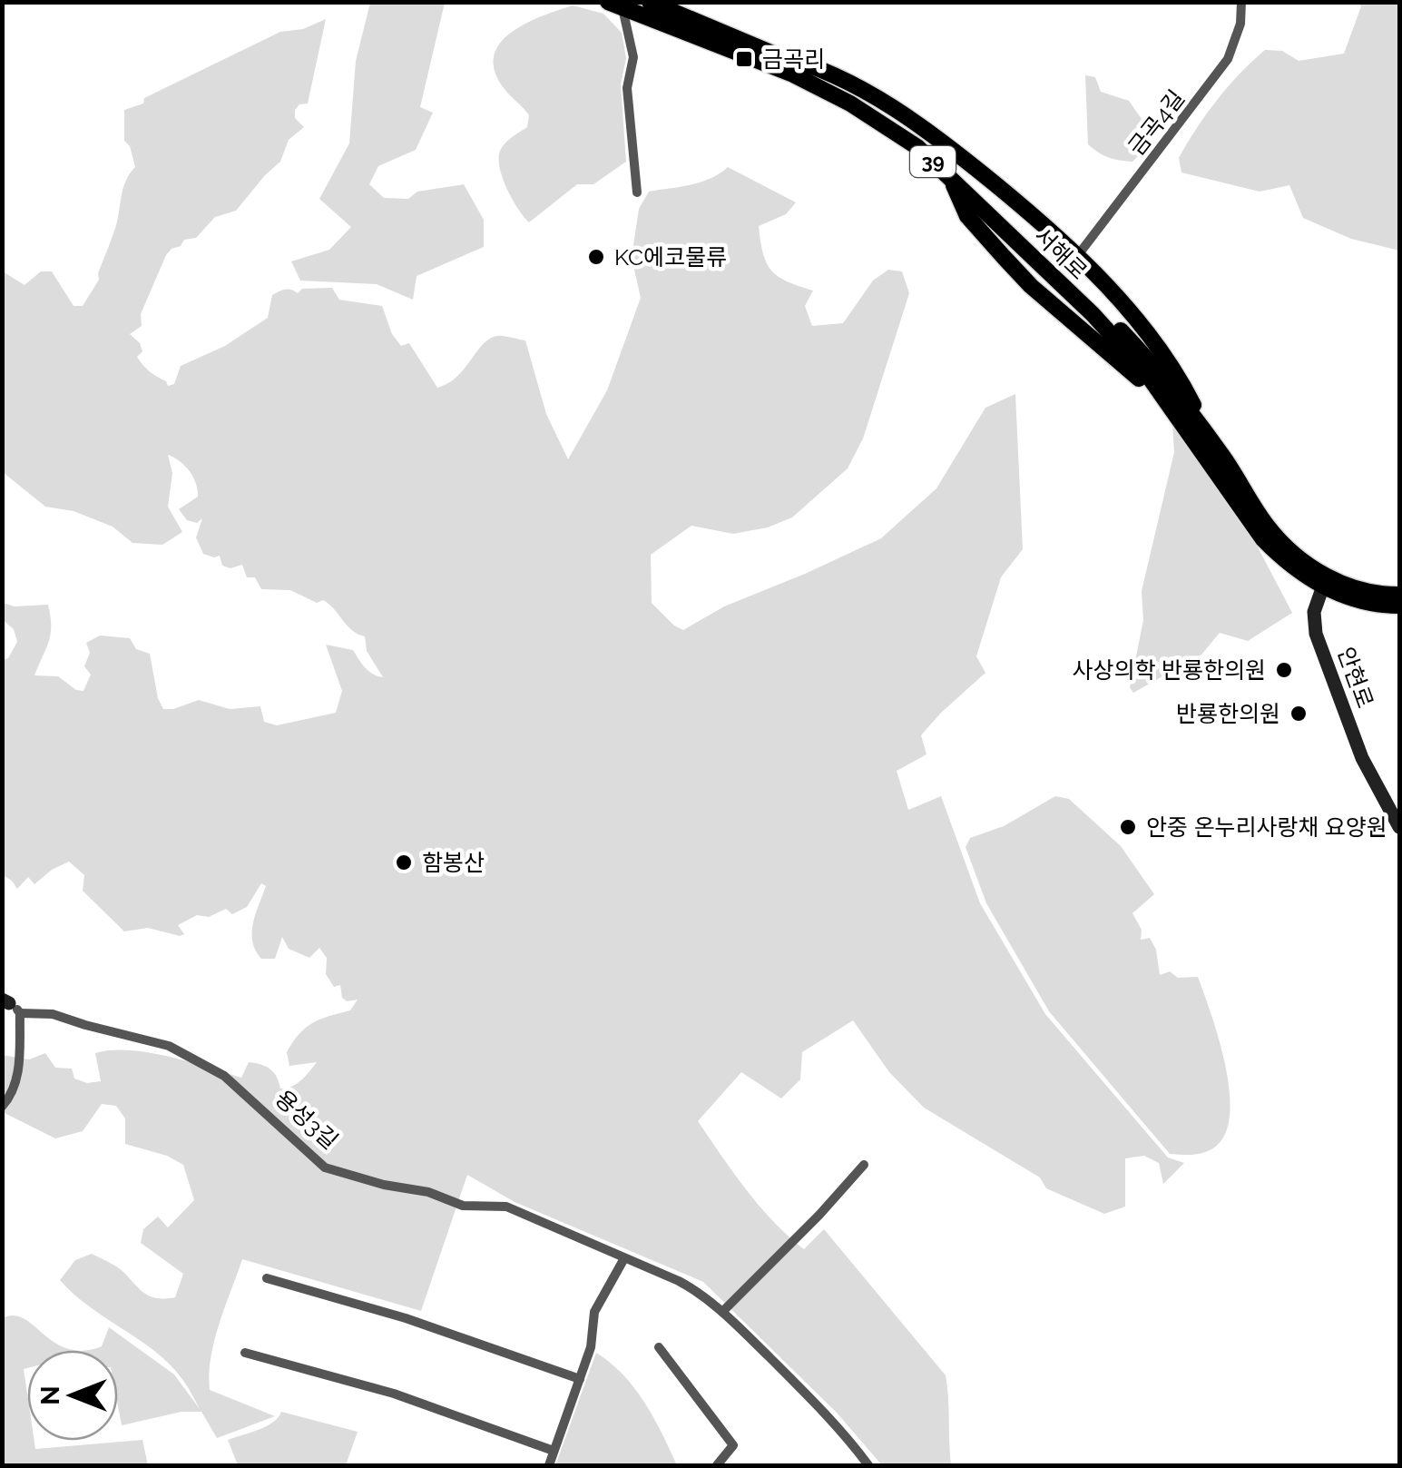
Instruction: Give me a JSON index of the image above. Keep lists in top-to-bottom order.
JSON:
{
  "streets": {
    "main road": ["39", "서해로", "안현로"],
    "street": ["금곡4길", "용성3길"]
  },
  "crossings": [
    ["서해로", "안현로"]
  ],
  "places": {
    "transit": ["금곡리"],
    "other": [
      "KC에코물류",
      "사상의학 반룡한의원",
      "반룡한의원",
      "안중 온누리사랑채 요양원",
      "함봉산"
    ]
  },
  "north": "left"
}
